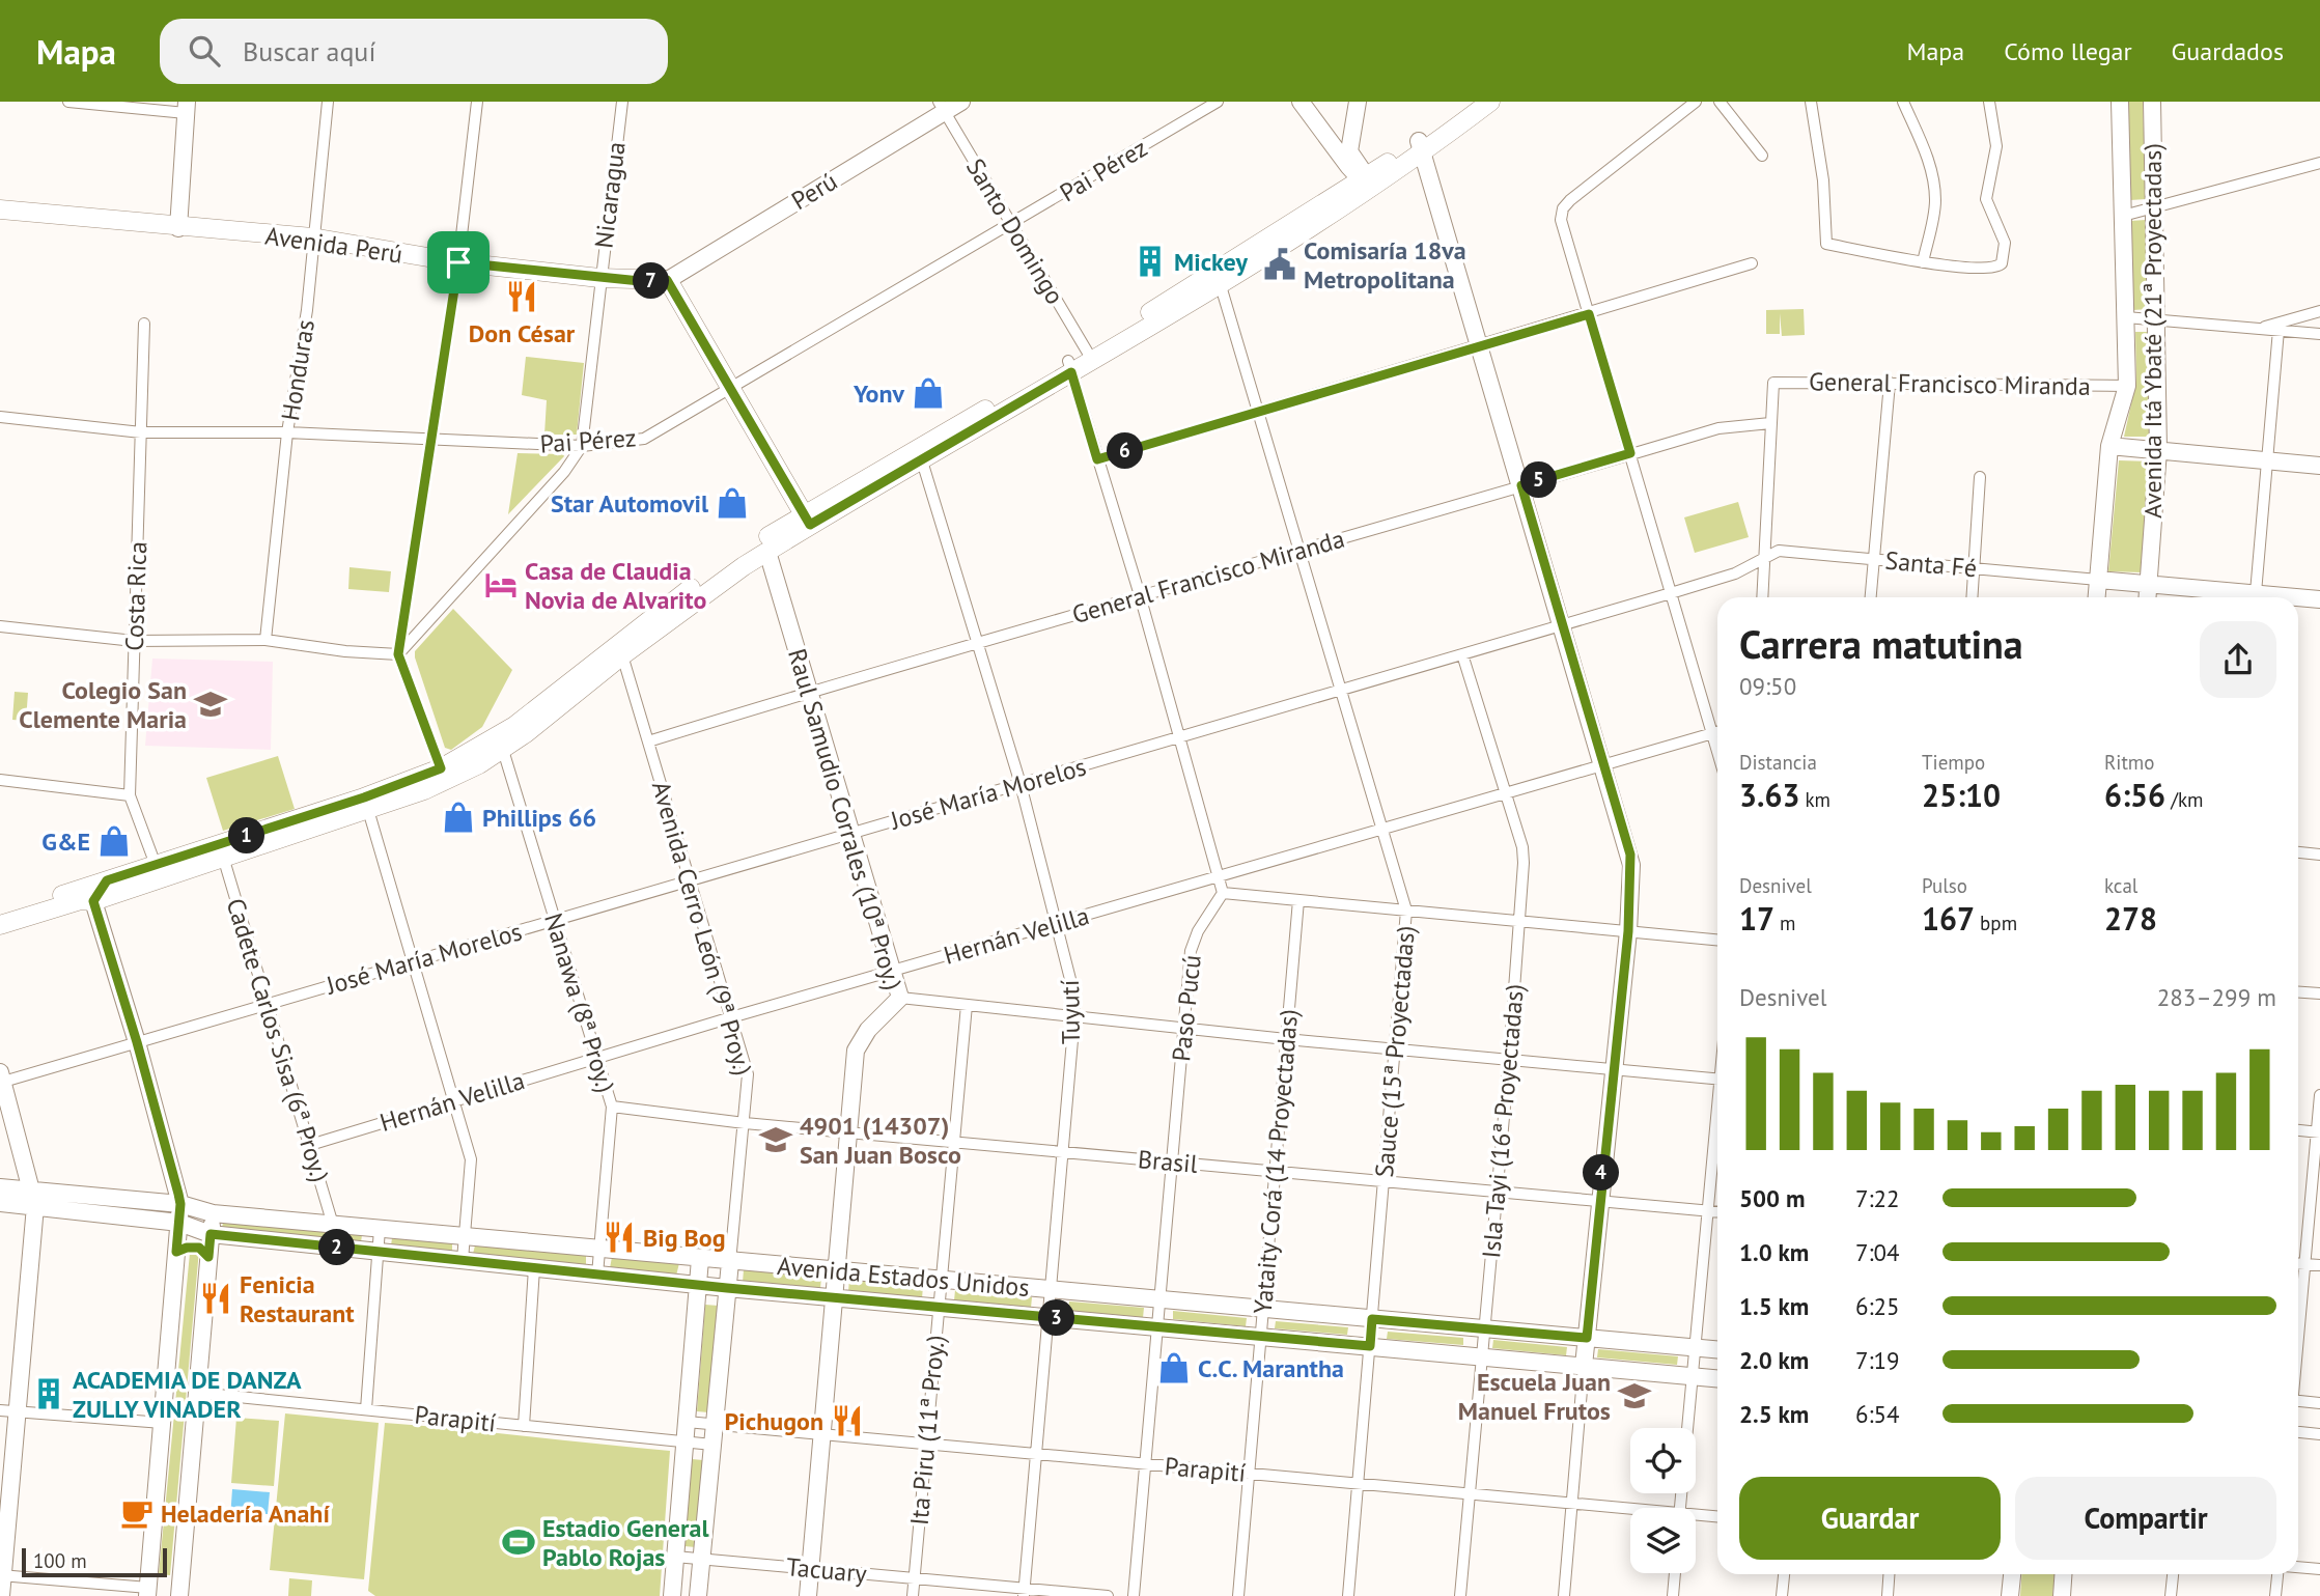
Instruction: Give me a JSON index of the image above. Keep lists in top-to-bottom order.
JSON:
{
  "streets": {
    "main road": [
      "Perú",
      "Avenida Perú",
      "Avenida Itá Ybaté (21ª Proyectadas)",
      "Raul Samudio Corrales (10ª Proy.)",
      "Avenida Cerro León (9ª Proy.)",
      "Avenida Estados Unidos"
    ],
    "street": [
      "Pai Pérez",
      "Nicaragua",
      "Santo Domingo",
      "Honduras",
      "General Francisco Miranda",
      "Santa Fé",
      "Costa Rica",
      "José María Morelos",
      "Hernán Velilla",
      "Nanawa (8ª Proy.)",
      "Paso Pucú",
      "Tuyutí",
      "Cadete Carlos Sisa (6ª Proy.)",
      "Sauce (15ª Proyectadas)",
      "Isla Tayi (16ª Proyectadas)",
      "Brasil",
      "Yataity Corá (14 Proyectadas)",
      "Parapití",
      "Ita Piru (11ª Proy.)",
      "Tacuary"
    ]
  },
  "crossings": [
    ["Pai Pérez", "Nicaragua"],
    ["Pai Pérez", "Santo Domingo"],
    ["Pai Pérez", "Honduras"],
    ["Pai Pérez", "Costa Rica"],
    ["Perú", "Santo Domingo"],
    ["Perú", "Avenida Perú"],
    ["Nicaragua", "Avenida Perú"],
    ["Avenida Perú", "Honduras"],
    ["Avenida Itá Ybaté (21ª Proyectadas)", "General Francisco Miranda"],
    ["Avenida Itá Ybaté (21ª Proyectadas)", "Santa Fé"],
    ["General Francisco Miranda", "Raul Samudio Corrales (10ª Proy.)"],
    ["General Francisco Miranda", "Avenida Cerro León (9ª Proy.)"],
    ["General Francisco Miranda", "Tuyutí"],
    ["General Francisco Miranda", "Sauce (15ª Proyectadas)"],
    ["Santa Fé", "José María Morelos"],
    ["José María Morelos", "Raul Samudio Corrales (10ª Proy.)"],
    ["José María Morelos", "Avenida Cerro León (9ª Proy.)"],
    ["José María Morelos", "Nanawa (8ª Proy.)"],
    ["José María Morelos", "Tuyutí"],
    ["José María Morelos", "Cadete Carlos Sisa (6ª Proy.)"],
    ["José María Morelos", "Sauce (15ª Proyectadas)"],
    ["José María Morelos", "Isla Tayi (16ª Proyectadas)"],
    ["Raul Samudio Corrales (10ª Proy.)", "Hernán Velilla"],
    ["Raul Samudio Corrales (10ª Proy.)", "Brasil"],
    ["Raul Samudio Corrales (10ª Proy.)", "Avenida Estados Unidos"],
    ["Raul Samudio Corrales (10ª Proy.)", "Parapití"],
    ["Raul Samudio Corrales (10ª Proy.)", "Tacuary"],
    ["Avenida Cerro León (9ª Proy.)", "Hernán Velilla"],
    ["Avenida Cerro León (9ª Proy.)", "Brasil"],
    ["Avenida Cerro León (9ª Proy.)", "Avenida Estados Unidos"],
    ["Avenida Cerro León (9ª Proy.)", "Parapití"],
    ["Avenida Cerro León (9ª Proy.)", "Tacuary"],
    ["Hernán Velilla", "Nanawa (8ª Proy.)"],
    ["Hernán Velilla", "Tuyutí"],
    ["Hernán Velilla", "Cadete Carlos Sisa (6ª Proy.)"],
    ["Hernán Velilla", "Sauce (15ª Proyectadas)"],
    ["Hernán Velilla", "Isla Tayi (16ª Proyectadas)"],
    ["Nanawa (8ª Proy.)", "Brasil"],
    ["Nanawa (8ª Proy.)", "Avenida Estados Unidos"],
    ["Paso Pucú", "Brasil"],
    ["Paso Pucú", "Avenida Estados Unidos"],
    ["Paso Pucú", "Parapití"],
    ["Tuyutí", "Brasil"],
    ["Tuyutí", "Avenida Estados Unidos"],
    ["Tuyutí", "Parapití"],
    ["Tuyutí", "Tacuary"],
    ["Cadete Carlos Sisa (6ª Proy.)", "Avenida Estados Unidos"],
    ["Sauce (15ª Proyectadas)", "Brasil"],
    ["Sauce (15ª Proyectadas)", "Avenida Estados Unidos"],
    ["Sauce (15ª Proyectadas)", "Parapití"],
    ["Isla Tayi (16ª Proyectadas)", "Brasil"],
    ["Isla Tayi (16ª Proyectadas)", "Avenida Estados Unidos"],
    ["Isla Tayi (16ª Proyectadas)", "Parapití"],
    ["Brasil", "Yataity Corá (14 Proyectadas)"],
    ["Brasil", "Ita Piru (11ª Proy.)"],
    ["Yataity Corá (14 Proyectadas)", "Avenida Estados Unidos"],
    ["Yataity Corá (14 Proyectadas)", "Parapití"],
    ["Avenida Estados Unidos", "Ita Piru (11ª Proy.)"],
    ["Parapití", "Ita Piru (11ª Proy.)"],
    ["Ita Piru (11ª Proy.)", "Tacuary"]
  ],
  "places": {
    "building": ["Mickey", "ACADEMIA DE DANZA ZULLY VINADER"],
    "public building": ["Comisaría 18va Metropolitana"],
    "restaurant": [
      "Don César",
      "Big Bog",
      "Fenicia Restaurant",
      "Pichugon"
    ],
    "shop": [
      "Yonv",
      "Star Automovil",
      "Phillips 66",
      "G&E",
      "C.C. Marantha"
    ],
    "hotel": ["Casa de Claudia Novia de Alvarito"],
    "school or university": ["Colegio San Clemente Maria", "4901 (14307) San Juan Bosco", "Escuela Juan Manuel Frutos"],
    "cafe": ["Heladería Anahí"],
    "sports": ["Estadio General Pablo Rojas"]
  },
  "scale_bar": "100 m",
  "page": {
    "header": "Mapa",
    "search": "Buscar aquí",
    "nav": ["Mapa", "Cómo llegar", "Guardados"],
    "pins": [
      "7",
      "6",
      "5",
      "1",
      "4",
      "2",
      "3"
    ],
    "heading": ["Carrera matutina", "09:50"],
    "stats": [
      ["Distancia", "3.63 km"],
      ["Tiempo", "25:10"],
      ["Ritmo", "6:56 /km"],
      ["Desnivel", "17 m"],
      ["Pulso", "167 bpm"],
      ["kcal", "278"]
    ],
    "chart": ["Desnivel", "283–299 m"],
    "list": [
      {
        "name": "500 m",
        "note": "7:22"
      },
      {
        "name": "1.0 km",
        "note": "7:04"
      },
      {
        "name": "1.5 km",
        "note": "6:25"
      },
      {
        "name": "2.0 km",
        "note": "7:19"
      },
      {
        "name": "2.5 km",
        "note": "6:54"
      }
    ],
    "buttons": ["Guardar", "Compartir"],
    "scale": "100 m"
  }
}
